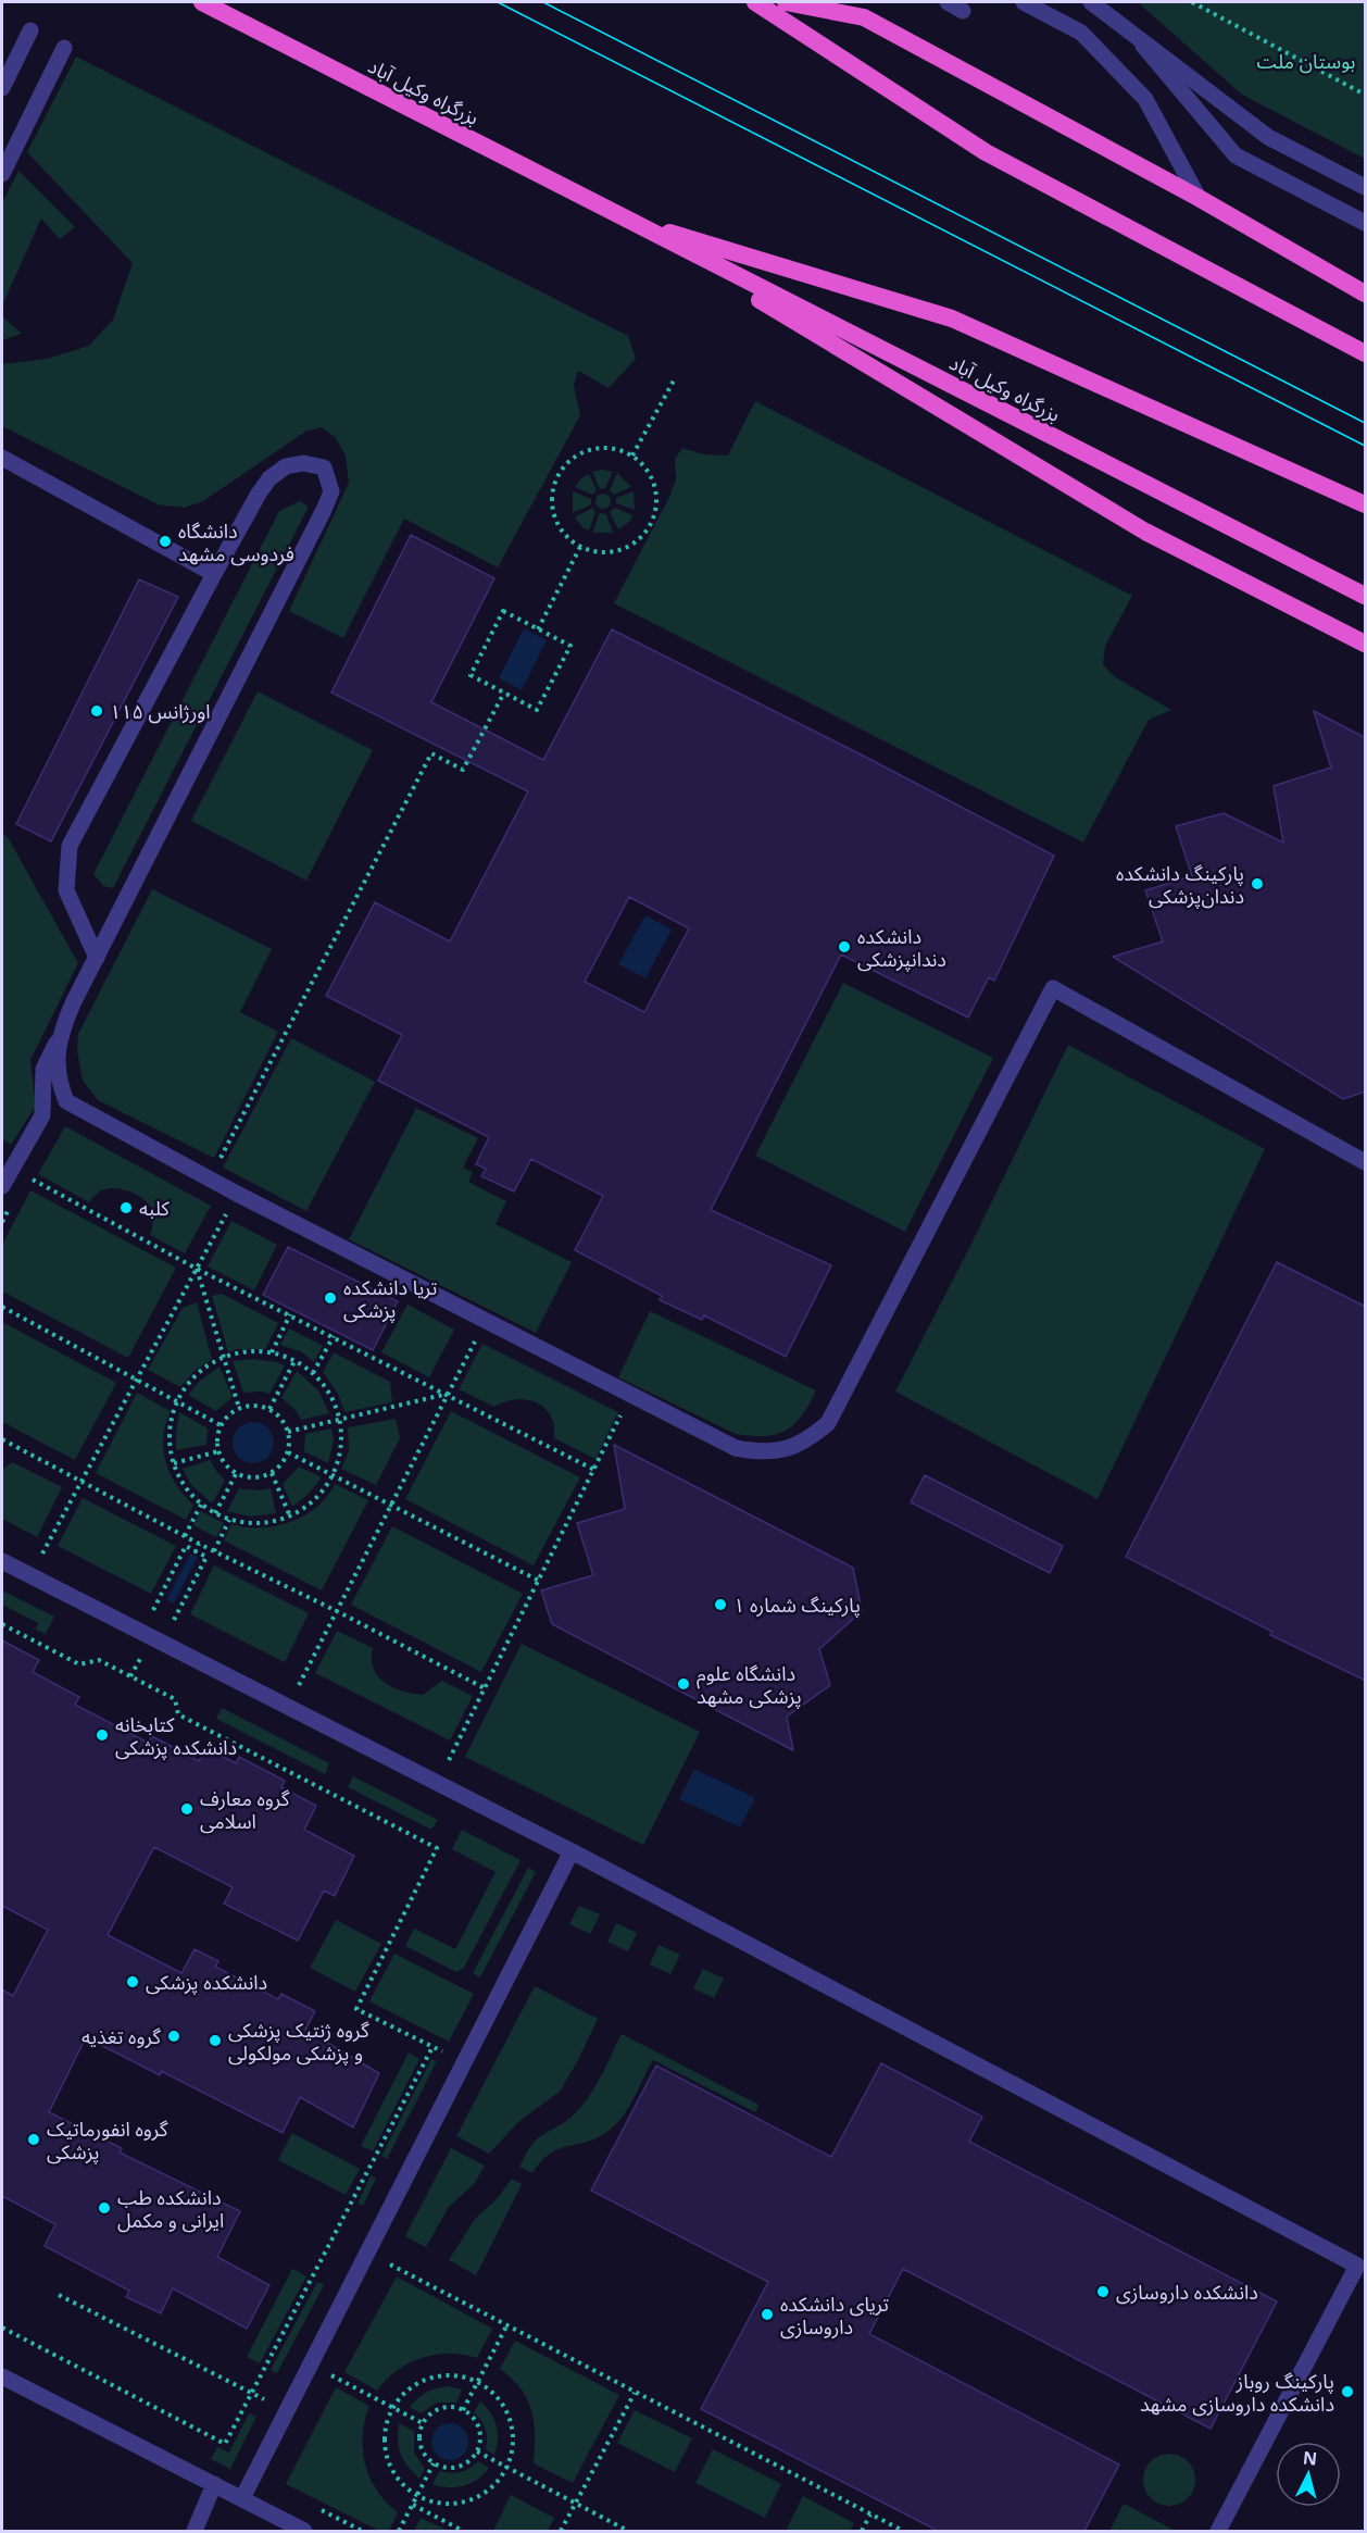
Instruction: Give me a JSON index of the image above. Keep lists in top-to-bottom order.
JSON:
{
  "streets": {
    "highway": ["بزرگراه وکیل آباد"]
  },
  "parks": ["بوستان ملت"],
  "places": [
    "دانشگاه فردوسی مشهد",
    "اورژانس ۱۱۵",
    "پارکینگ دانشکده دندان‌پزشکی",
    "دانشکده دندانپزشکی",
    "کلبه",
    "تریا دانشکده پزشکی",
    "پارکینگ شماره ۱",
    "دانشگاه علوم پزشکی مشهد",
    "کتابخانه دانشکده پزشکی",
    "گروه معارف اسلامی",
    "دانشکده پزشکی",
    "گروه تغذیه",
    "گروه ژنتیک پزشکی و پزشکی مولکولی",
    "گروه انفورماتیک پزشکی",
    "دانشکده طب ایرانی و مکمل",
    "دانشکده داروسازی",
    "تریای دانشکده داروسازی",
    "پارکینگ روباز دانشکده داروسازی مشهد"
  ],
  "north": "top"
}
